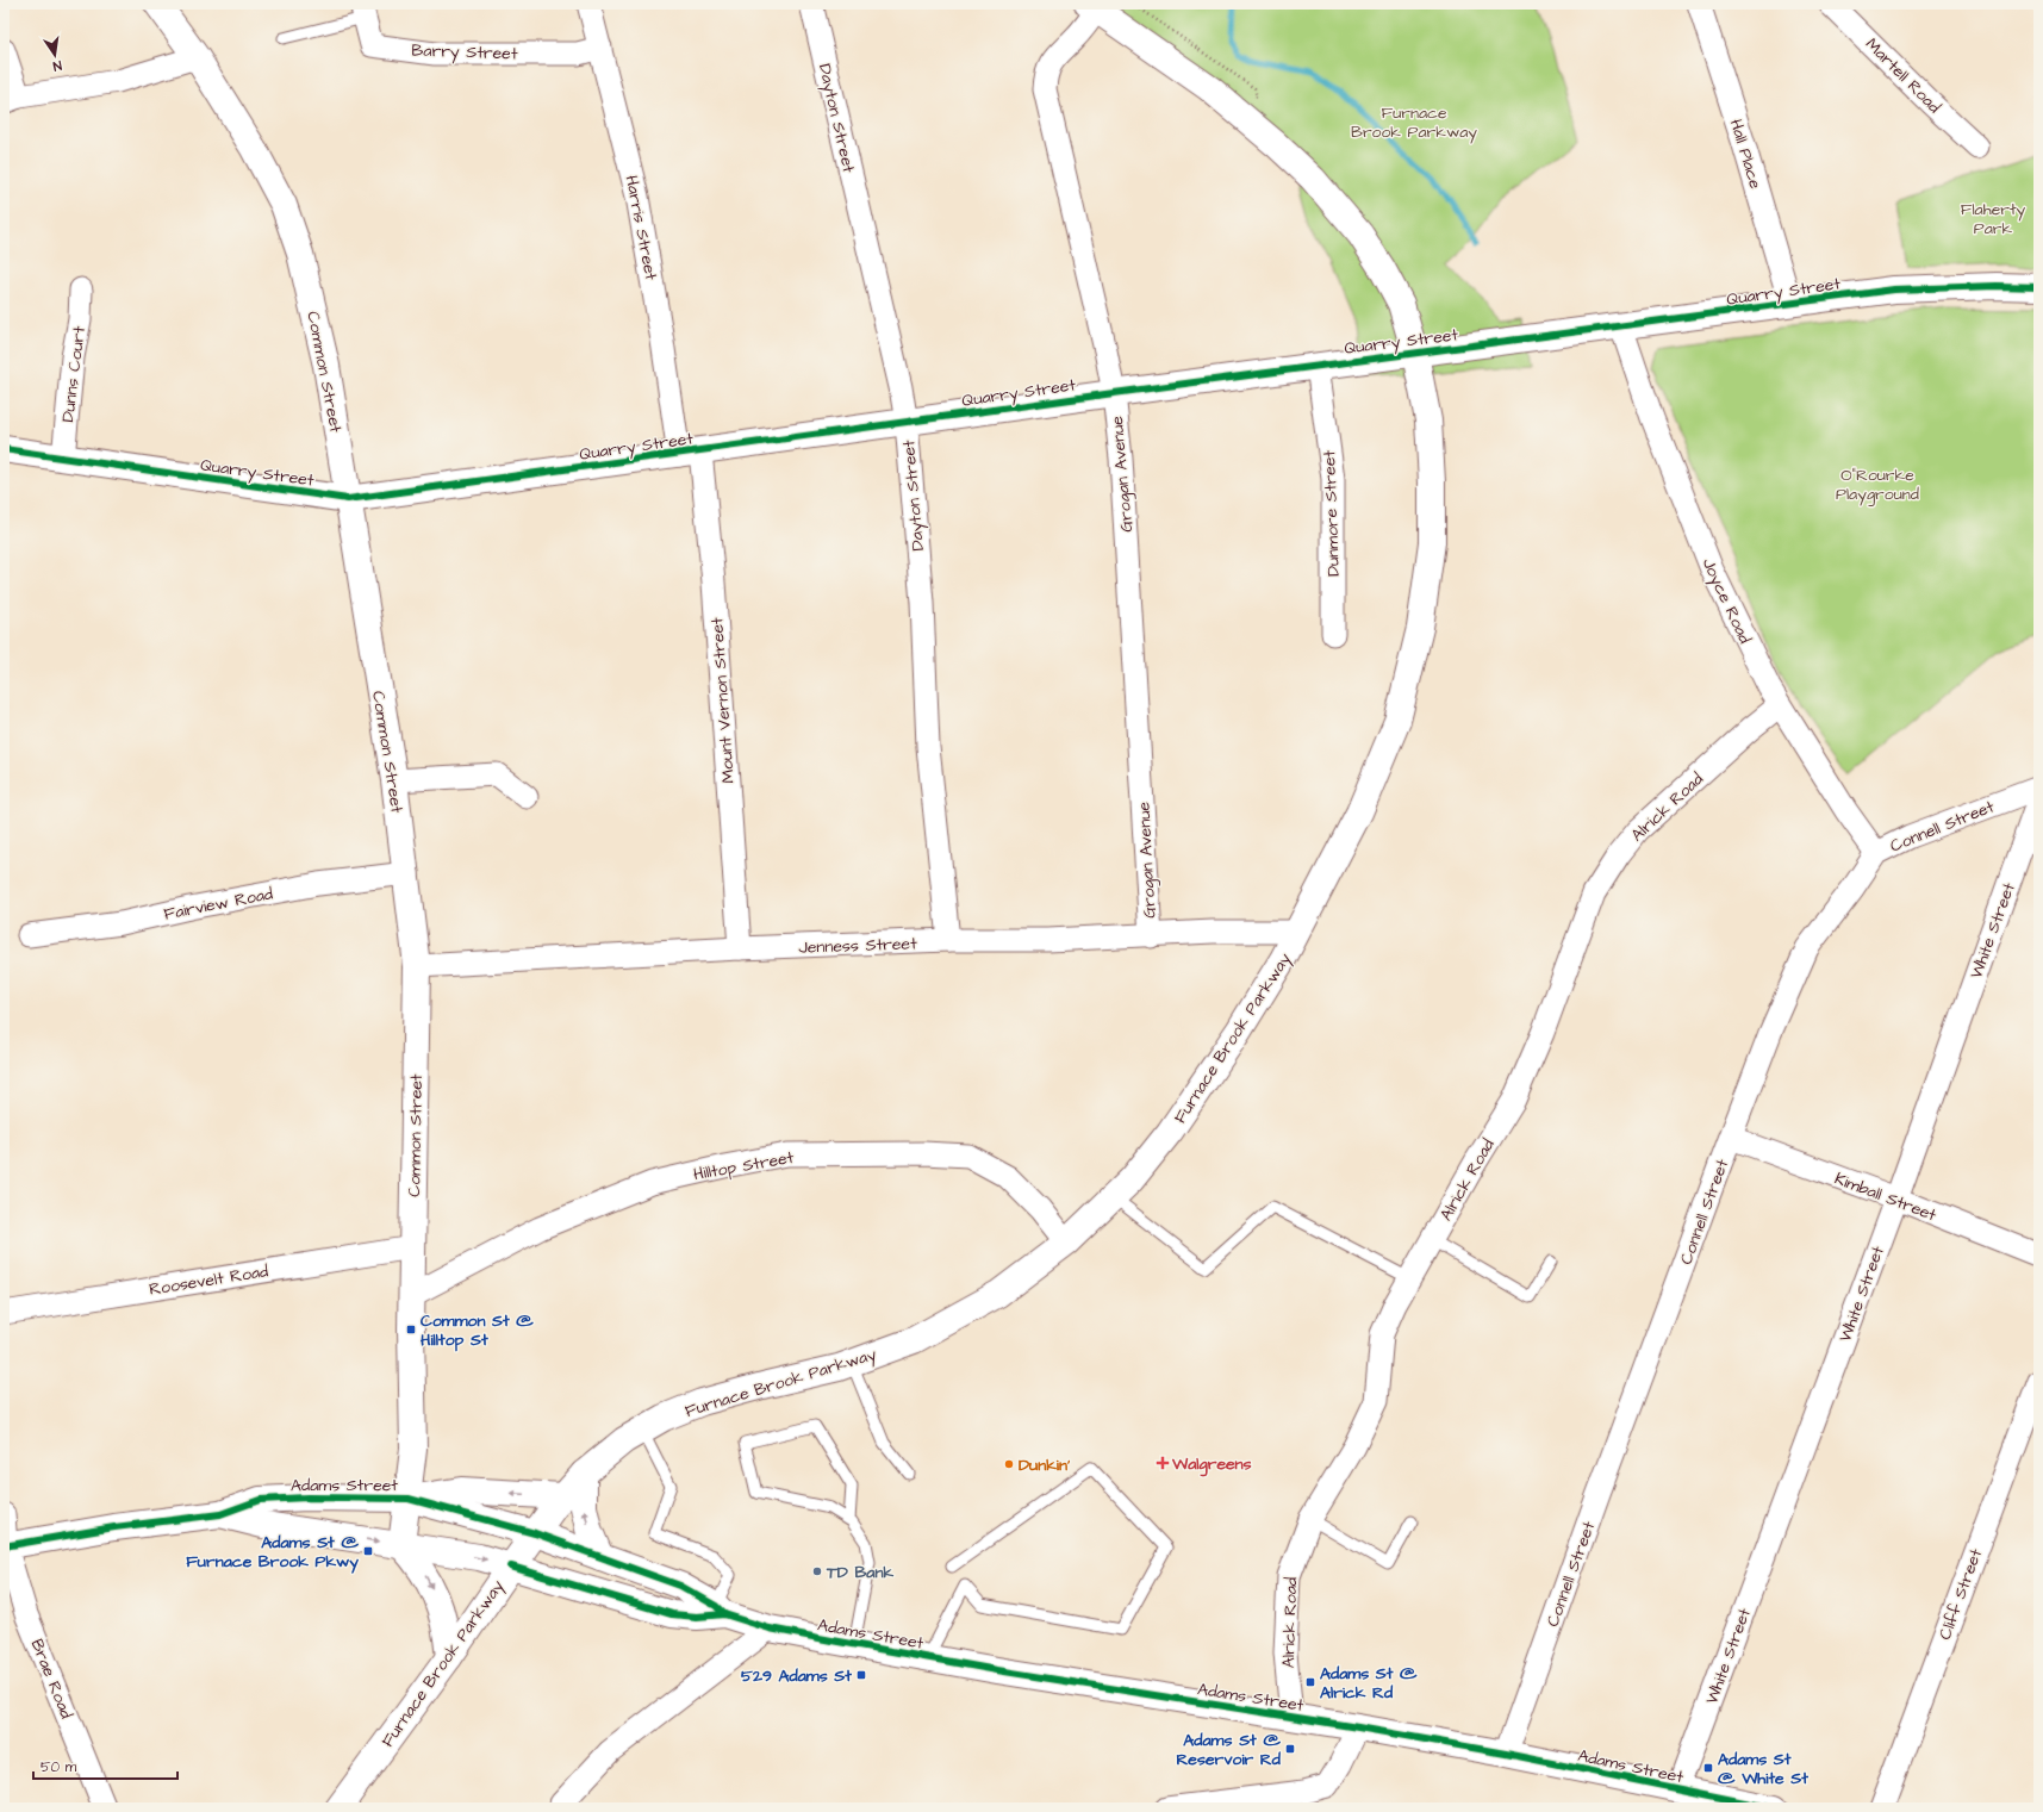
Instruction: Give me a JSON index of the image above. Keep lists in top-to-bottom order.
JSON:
{
  "streets": {
    "main road": [
      "Quarry Street",
      "Common Street",
      "Furnace Brook Parkway",
      "Adams Street"
    ],
    "street": [
      "Barry Street",
      "Martell Road",
      "Dayton Street",
      "Hall Place",
      "Harris Street",
      "Dunns Court",
      "Grogan Avenue",
      "Dunmore Street",
      "Joyce Road",
      "Mount Vernon Street",
      "Alrick Road",
      "Connell Street",
      "Fairview Road",
      "White Street",
      "Jenness Street",
      "Hilltop Street",
      "Kimball Street",
      "Roosevelt Road",
      "Cliff Street",
      "Brae Road"
    ]
  },
  "crossings": [
    ["Barry Street", "Harris Street"],
    ["Dayton Street", "Quarry Street"],
    ["Dayton Street", "Jenness Street"],
    ["Hall Place", "Quarry Street"],
    ["Harris Street", "Quarry Street"],
    ["Harris Street", "Mount Vernon Street"],
    ["Quarry Street", "Common Street"],
    ["Quarry Street", "Dunns Court"],
    ["Quarry Street", "Grogan Avenue"],
    ["Quarry Street", "Dunmore Street"],
    ["Quarry Street", "Joyce Road"],
    ["Quarry Street", "Mount Vernon Street"],
    ["Quarry Street", "Furnace Brook Parkway"],
    ["Common Street", "Fairview Road"],
    ["Common Street", "Jenness Street"],
    ["Common Street", "Hilltop Street"],
    ["Common Street", "Roosevelt Road"],
    ["Common Street", "Adams Street"],
    ["Grogan Avenue", "Jenness Street"],
    ["Grogan Avenue", "Furnace Brook Parkway"],
    ["Joyce Road", "Alrick Road"],
    ["Joyce Road", "Connell Street"],
    ["Mount Vernon Street", "Jenness Street"],
    ["Alrick Road", "Adams Street"],
    ["Connell Street", "Kimball Street"],
    ["Connell Street", "Adams Street"],
    ["White Street", "Kimball Street"],
    ["White Street", "Adams Street"],
    ["Jenness Street", "Furnace Brook Parkway"],
    ["Furnace Brook Parkway", "Hilltop Street"],
    ["Furnace Brook Parkway", "Adams Street"],
    ["Adams Street", "Brae Road"]
  ],
  "parks": ["Furnace Brook Parkway", "Flaherty Park", "O\"Rourke Playground"],
  "places": {
    "transit": [
      "Common St @ Hilltop St",
      "Adams St @ Furnace Brook Pkwy",
      "529 Adams St",
      "Adams St @ Alrick Rd",
      "Adams St @ Reservoir Rd",
      "Adams St @ White St"
    ],
    "health": ["Walgreens"],
    "other": ["Dunkin'", "TD Bank"]
  },
  "scale_bar": "50 m",
  "north": "bottom"
}
